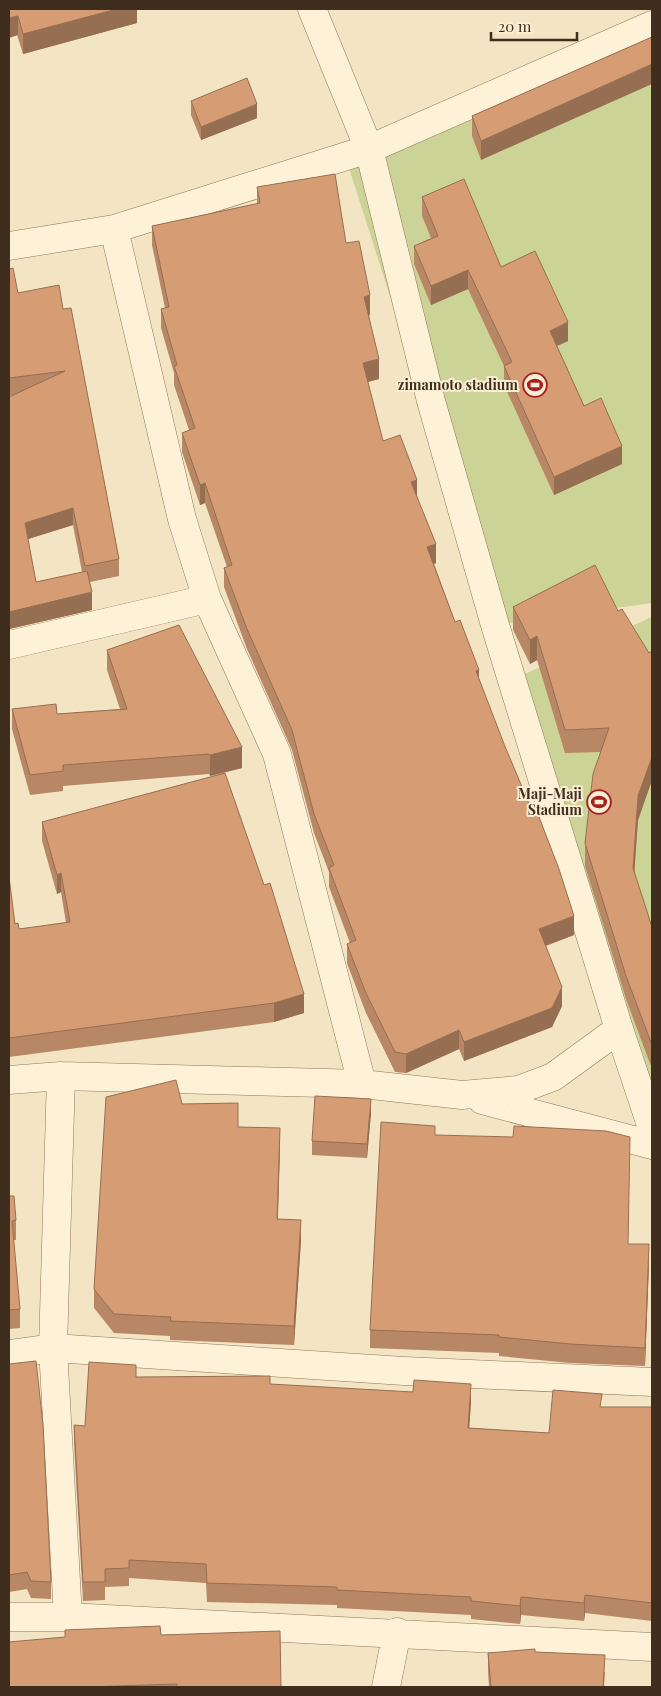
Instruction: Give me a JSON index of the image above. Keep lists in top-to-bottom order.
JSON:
{
  "places": {
    "sports": ["zimamoto stadium", "Maji-Maji Stadium"]
  },
  "scale_bar": "20 m"
}
